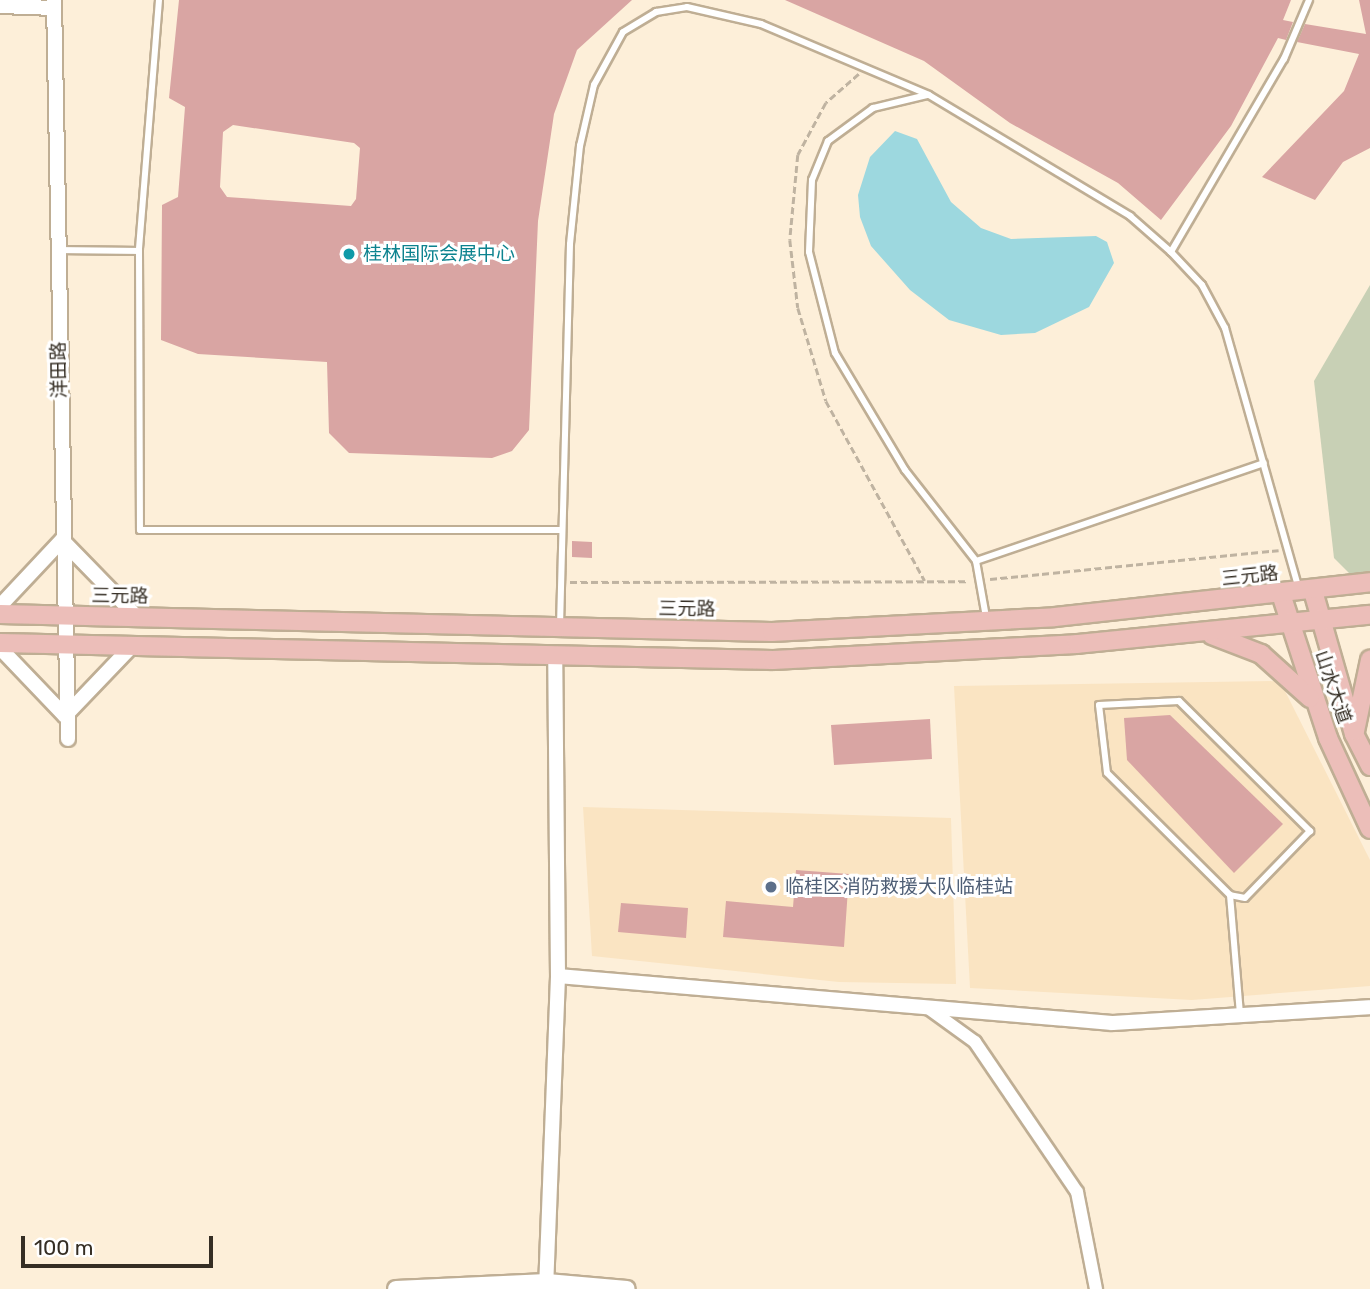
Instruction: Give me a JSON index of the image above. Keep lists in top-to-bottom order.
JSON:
{
  "streets": {
    "main road": ["三元路", "山水大道"],
    "street": ["洋田路"]
  },
  "crossings": [
    ["洋田路", "三元路"],
    ["三元路", "山水大道"]
  ],
  "places": ["桂林国际会展中心", "临桂区消防救援大队临桂站"],
  "scale_bar": "100 m"
}
